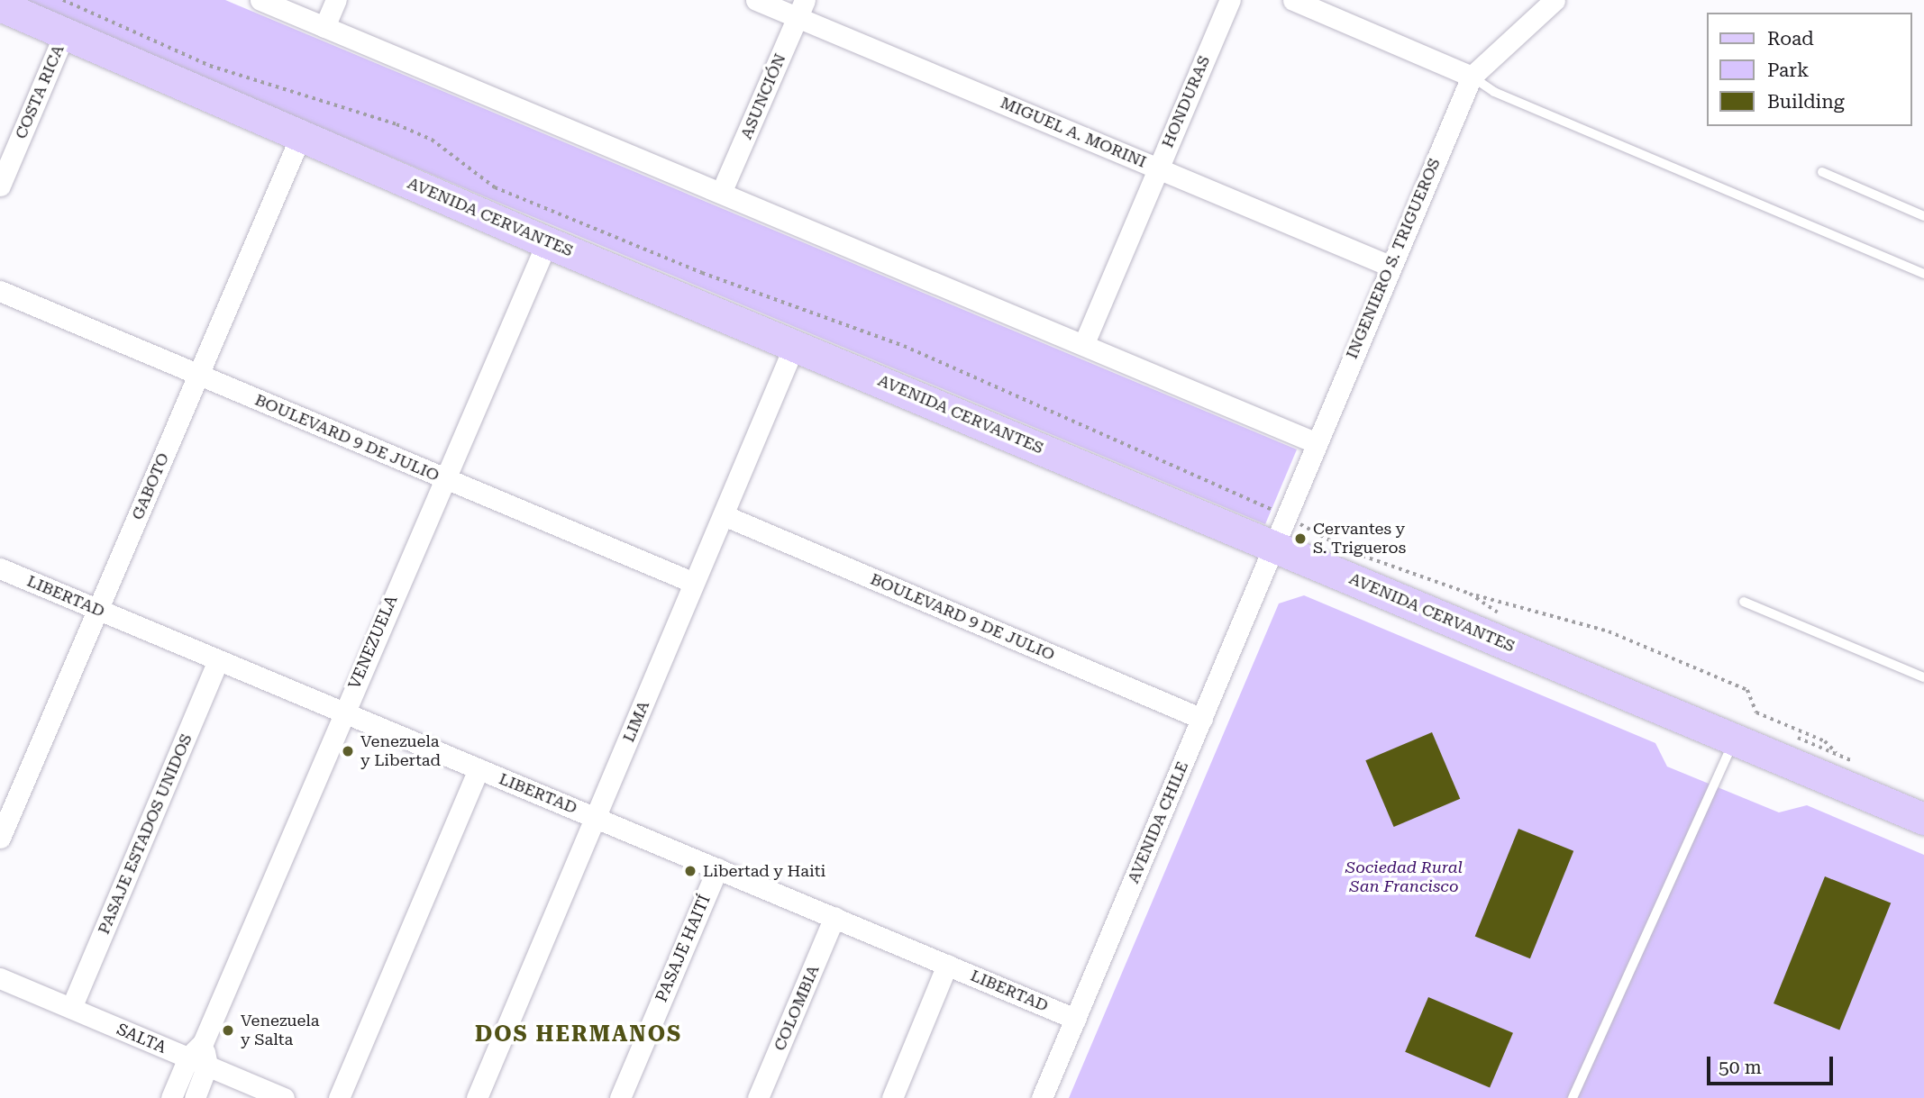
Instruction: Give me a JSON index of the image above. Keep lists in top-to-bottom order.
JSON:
{
  "streets": {
    "main road": ["AVENIDA CERVANTES"],
    "street": [
      "COSTA RICA",
      "ASUNCIÓN",
      "HONDURAS",
      "MIGUEL A. MORINI",
      "INGENIERO S. TRIGUEROS",
      "BOULEVARD 9 DE JULIO",
      "GABOTO",
      "LIBERTAD",
      "VENEZUELA",
      "LIMA",
      "AVENIDA CHILE",
      "PASAJE ESTADOS UNIDOS",
      "PASAJE HAITÍ",
      "COLOMBIA",
      "SALTA"
    ]
  },
  "crossings": [
    ["COSTA RICA", "AVENIDA CERVANTES"],
    ["ASUNCIÓN", "MIGUEL A. MORINI"],
    ["HONDURAS", "MIGUEL A. MORINI"],
    ["MIGUEL A. MORINI", "INGENIERO S. TRIGUEROS"],
    ["AVENIDA CERVANTES", "INGENIERO S. TRIGUEROS"],
    ["AVENIDA CERVANTES", "GABOTO"],
    ["AVENIDA CERVANTES", "VENEZUELA"],
    ["AVENIDA CERVANTES", "LIMA"],
    ["AVENIDA CERVANTES", "AVENIDA CHILE"],
    ["INGENIERO S. TRIGUEROS", "AVENIDA CHILE"],
    ["BOULEVARD 9 DE JULIO", "GABOTO"],
    ["BOULEVARD 9 DE JULIO", "VENEZUELA"],
    ["BOULEVARD 9 DE JULIO", "LIMA"],
    ["BOULEVARD 9 DE JULIO", "AVENIDA CHILE"],
    ["GABOTO", "LIBERTAD"],
    ["LIBERTAD", "VENEZUELA"],
    ["LIBERTAD", "LIMA"],
    ["LIBERTAD", "AVENIDA CHILE"],
    ["LIBERTAD", "PASAJE ESTADOS UNIDOS"],
    ["LIBERTAD", "PASAJE HAITÍ"],
    ["LIBERTAD", "COLOMBIA"],
    ["VENEZUELA", "SALTA"],
    ["PASAJE ESTADOS UNIDOS", "SALTA"]
  ],
  "districts": ["DOS HERMANOS"],
  "parks": ["Sociedad Rural San Francisco"],
  "places": [
    "Cervantes y S. Trigueros",
    "Venezuela y Libertad",
    "Libertad y Haiti",
    "Venezuela y Salta"
  ],
  "legend": ["Road", "Park", "Building"],
  "scale_bar": "50 m"
}
